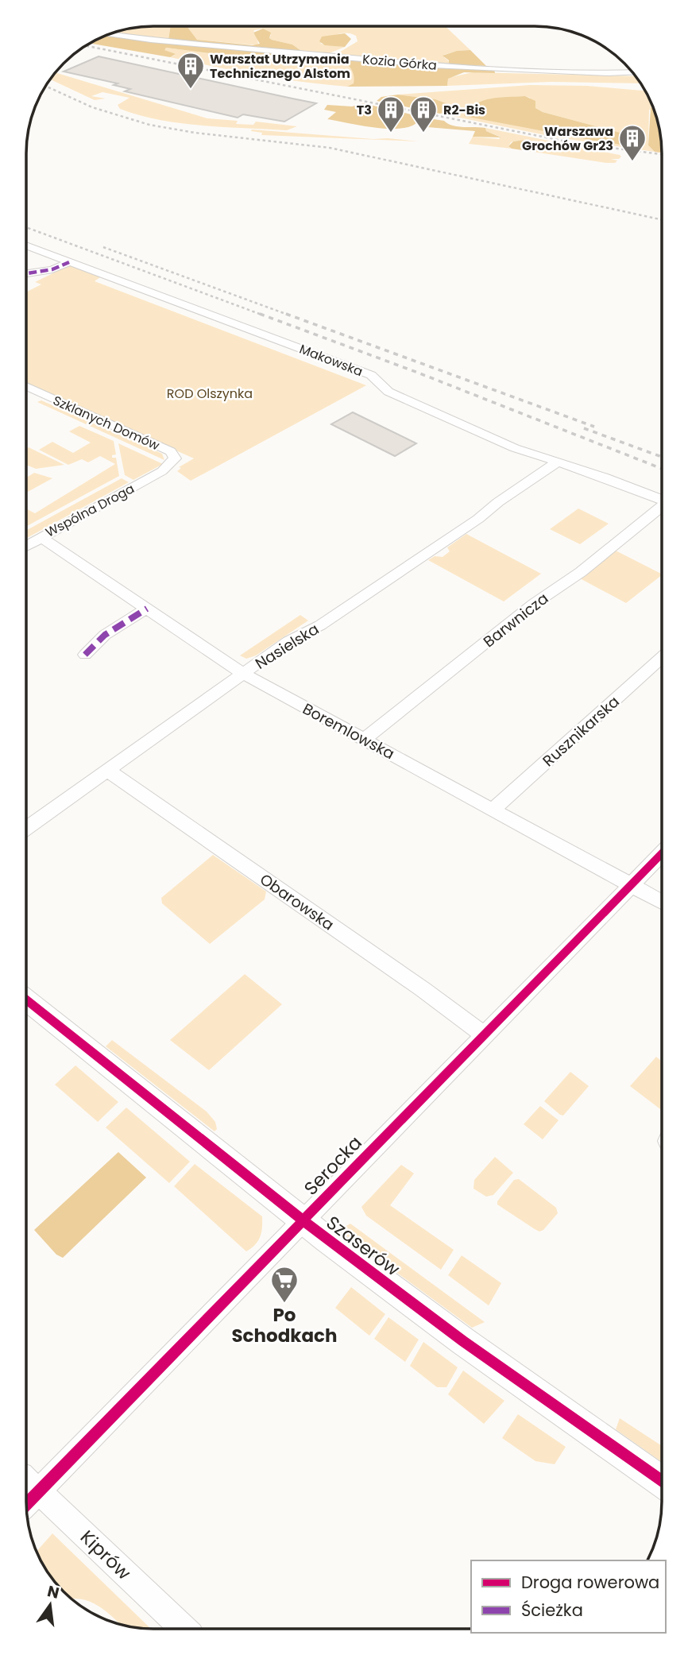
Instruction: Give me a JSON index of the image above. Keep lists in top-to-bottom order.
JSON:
{
  "streets": {
    "street": [
      "Kozia Górka",
      "Makowska",
      "Szklanych Domów",
      "Wspólna Droga",
      "Barwnicza",
      "Nasielska",
      "Boremlowska",
      "Rusznikarska",
      "Obarowska",
      "Serocka",
      "Szaserów",
      "Kiprów"
    ]
  },
  "crossings": [
    ["Makowska", "Nasielska"],
    ["Szklanych Domów", "Wspólna Droga"],
    ["Wspólna Droga", "Boremlowska"],
    ["Barwnicza", "Boremlowska"],
    ["Nasielska", "Boremlowska"],
    ["Nasielska", "Obarowska"],
    ["Boremlowska", "Rusznikarska"],
    ["Boremlowska", "Serocka"],
    ["Obarowska", "Serocka"],
    ["Serocka", "Szaserów"],
    ["Serocka", "Kiprów"]
  ],
  "parks": ["ROD Olszynka"],
  "places": {
    "building": [
      "Warsztat Utrzymania Technicznego Alstom",
      "T3",
      "R2-Bis",
      "Warszawa Grochów Gr23"
    ],
    "supermarket": ["Po Schodkach"]
  },
  "legend": ["Droga rowerowa", "Ścieżka"],
  "north": "top"
}
